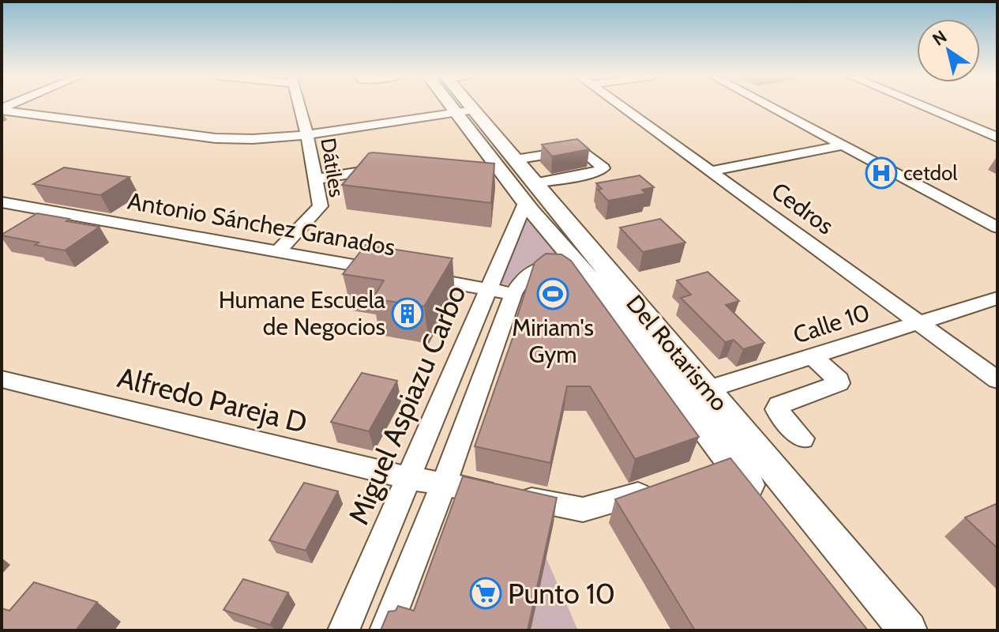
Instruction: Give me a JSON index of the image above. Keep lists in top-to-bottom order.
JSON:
{
  "streets": {
    "main road": ["Del Rotarismo"],
    "street": [
      "Dátiles",
      "Cedros",
      "Antonio Sánchez Granados",
      "Calle 10",
      "Alfredo Pareja D",
      "Miguel Aspiazu Carbo"
    ]
  },
  "crossings": [
    ["Dátiles", "Antonio Sánchez Granados"],
    ["Cedros", "Calle 10"],
    ["Antonio Sánchez Granados", "Miguel Aspiazu Carbo"],
    ["Calle 10", "Del Rotarismo"],
    ["Del Rotarismo", "Miguel Aspiazu Carbo"],
    ["Alfredo Pareja D", "Miguel Aspiazu Carbo"]
  ],
  "places": {
    "hospital": ["cetdol"],
    "sports": ["Miriam's Gym"],
    "building": ["Humane Escuela de Negocios"],
    "supermarket": ["Punto 10"]
  },
  "north": "top left"
}
